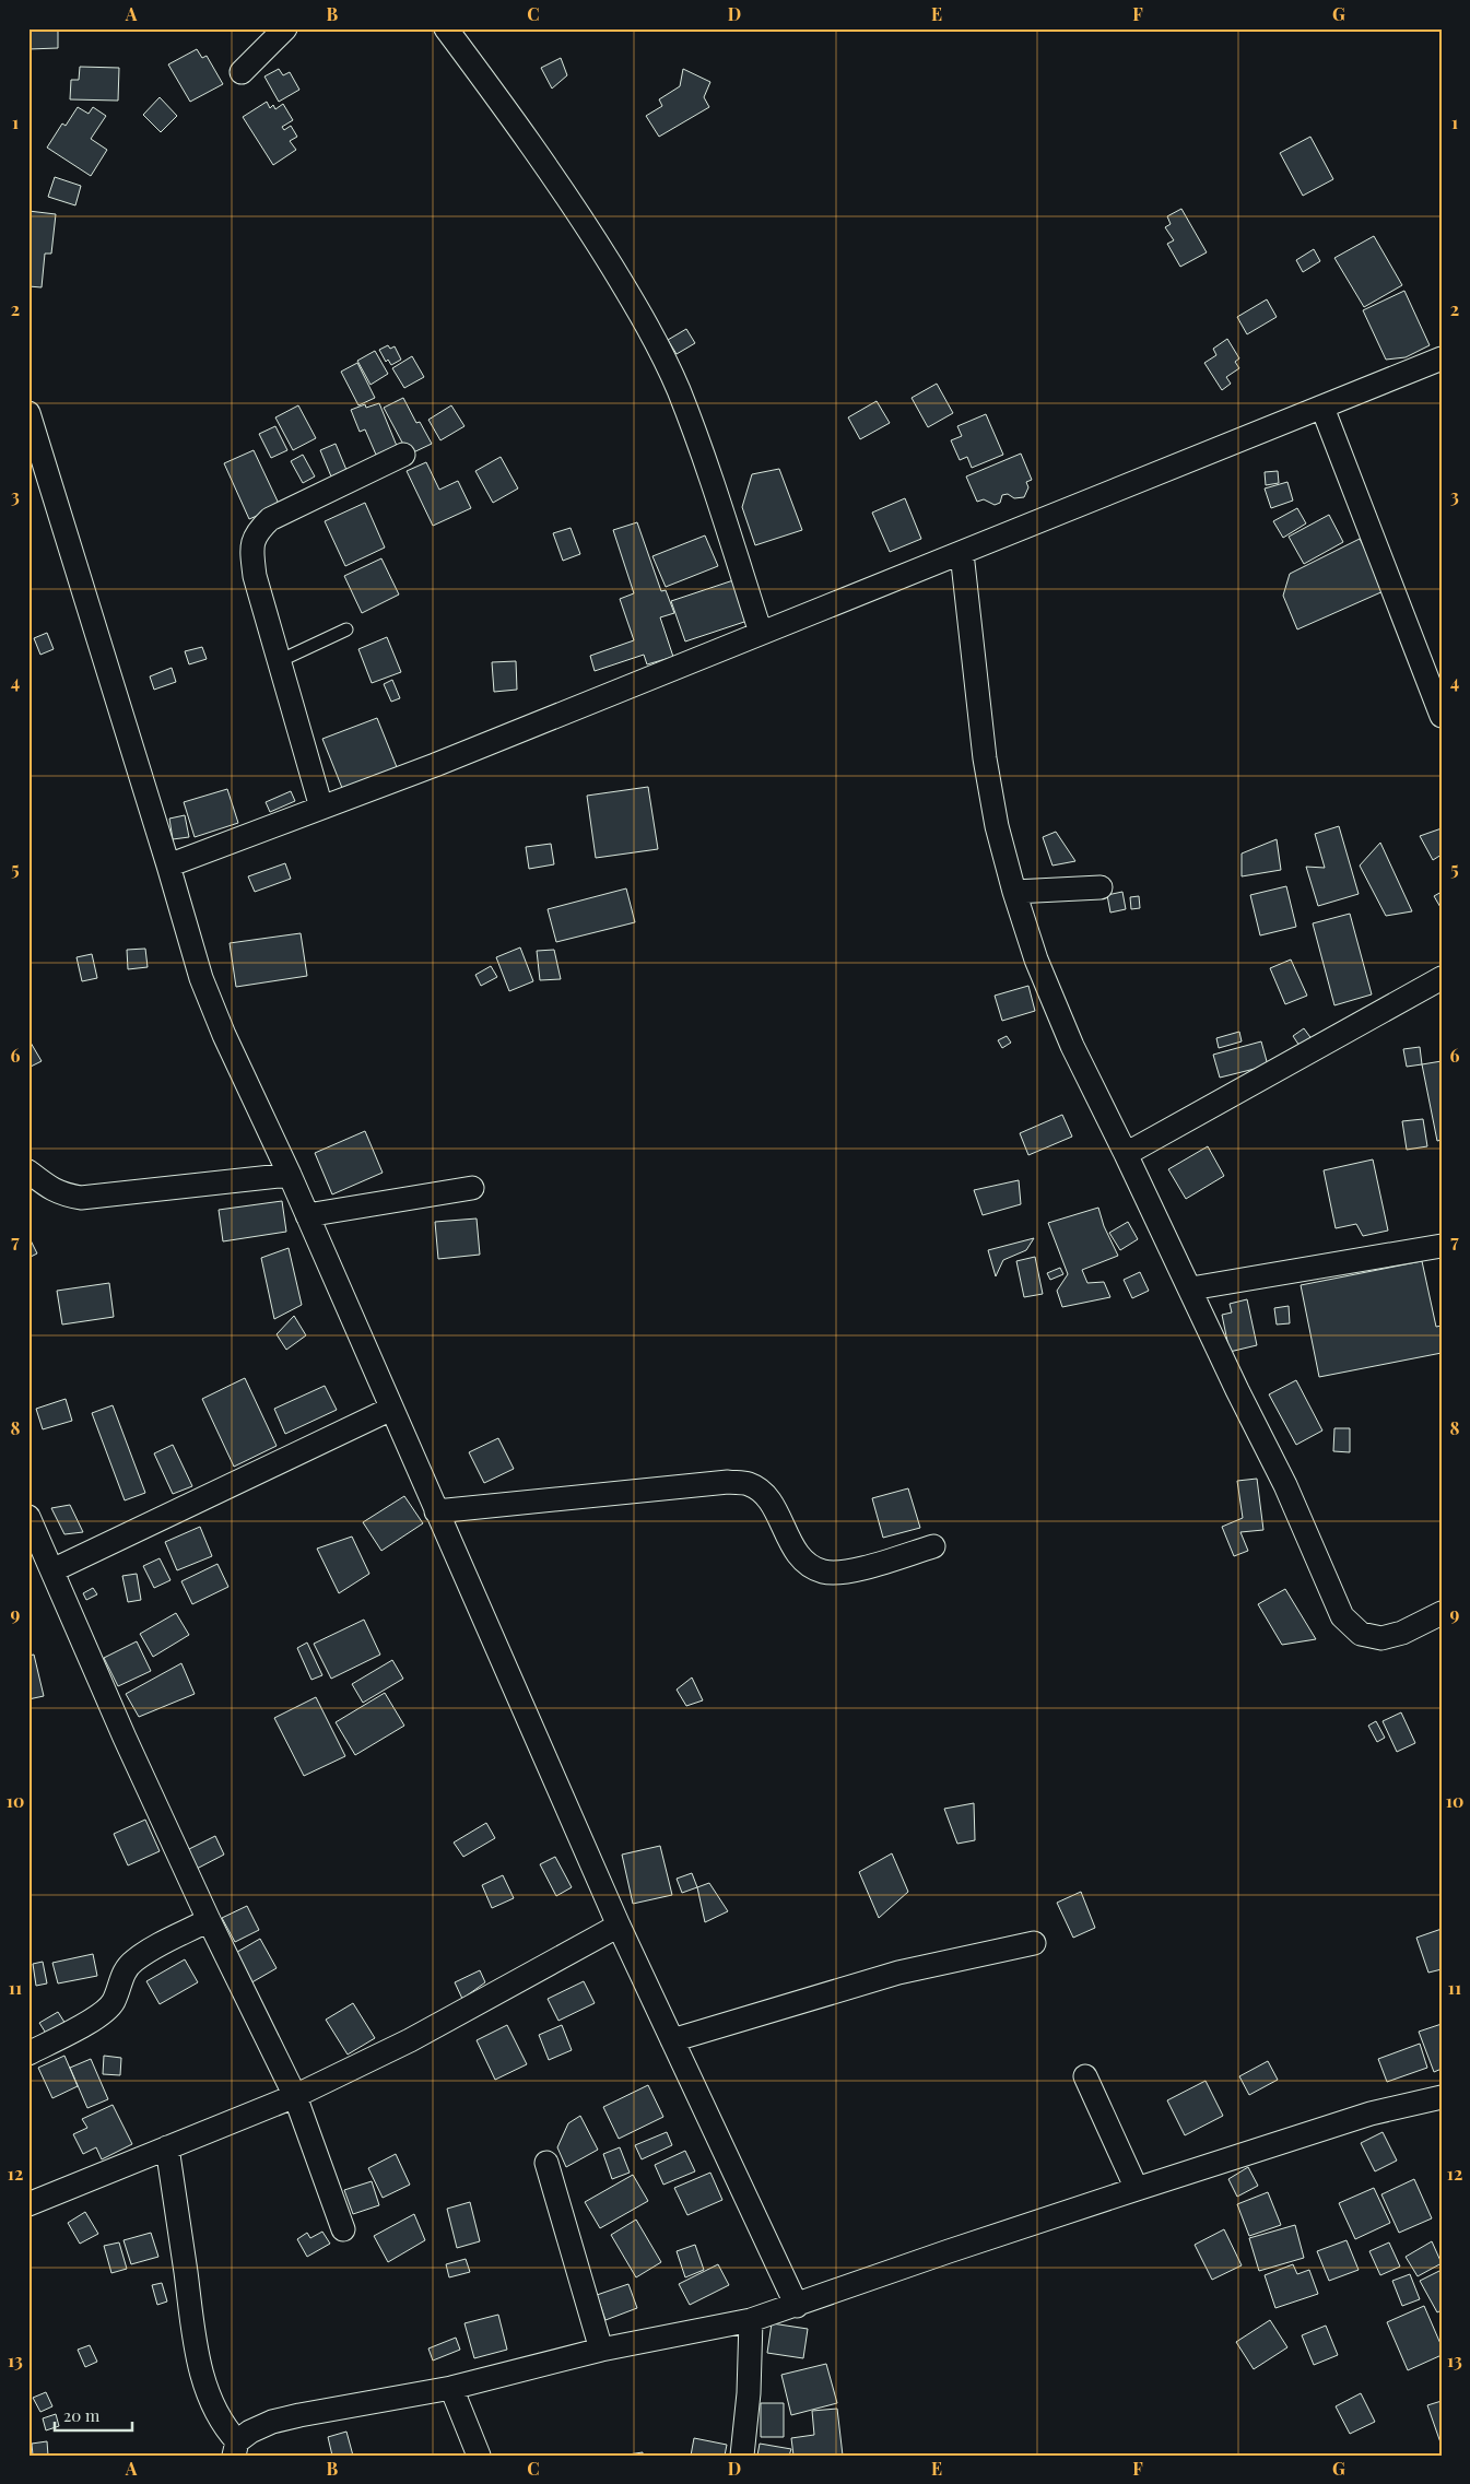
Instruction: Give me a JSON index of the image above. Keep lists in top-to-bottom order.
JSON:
{
  "scale_bar": "20 m",
  "grid": {
    "columns": [
      "A",
      "B",
      "C",
      "D",
      "E",
      "F",
      "G"
    ],
    "rows": [
      "1",
      "2",
      "3",
      "4",
      "5",
      "6",
      "7",
      "8",
      "9",
      "10",
      "11",
      "12",
      "13"
    ]
  }
}
